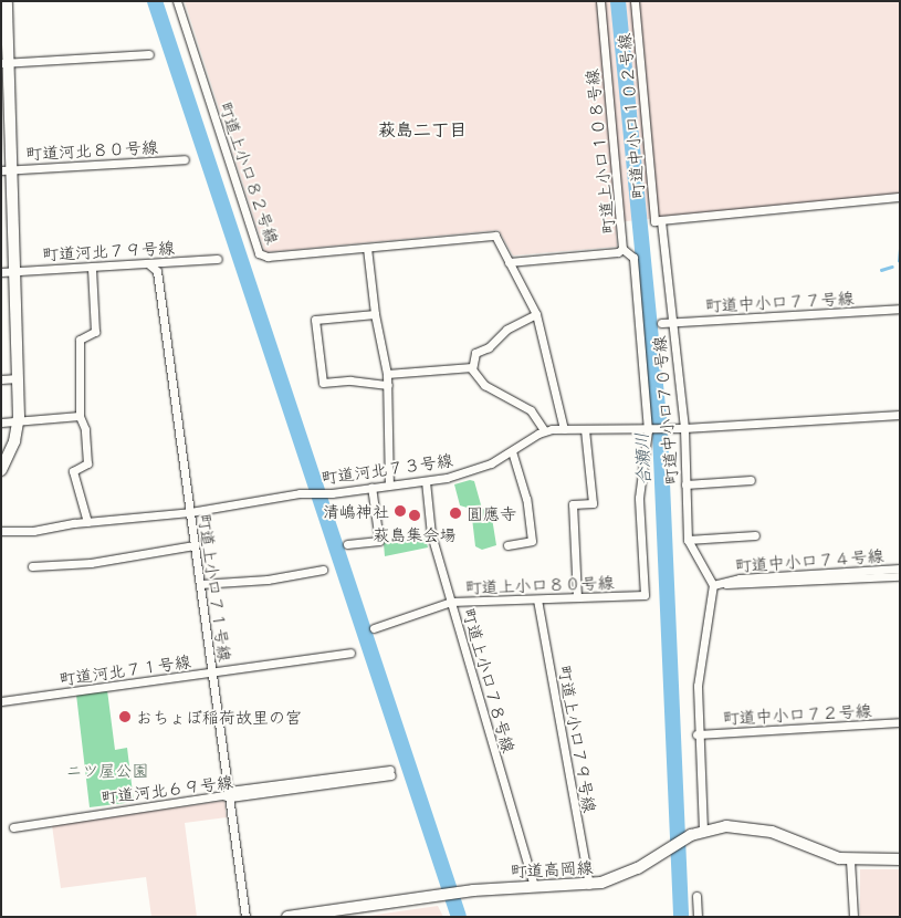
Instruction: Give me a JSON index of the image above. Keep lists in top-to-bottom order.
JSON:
{
  "streets": {
    "street": [
      "町道中小口１０２号線",
      "町道河北８０号線",
      "町道上小口１０８号線",
      "町道上小口８２号線",
      "町道河北７９号線",
      "町道中小口７７号線",
      "町道中小口７０号線",
      "町道河北７３号線",
      "町道中小口７４号線",
      "町道上小口８０号線",
      "町道上小口７１号線",
      "町道河北７１号線",
      "町道上小口７８号線",
      "町道中小口７２号線",
      "町道上小口７９号線",
      "町道河北６９号線",
      "町道高岡線"
    ]
  },
  "crossings": [
    ["町道中小口１０２号線", "町道中小口７０号線"],
    ["町道上小口１０８号線", "町道上小口８２号線"],
    ["町道河北７９号線", "町道上小口７１号線"],
    ["町道中小口７７号線", "町道中小口７０号線"],
    ["町道中小口７０号線", "町道中小口７４号線"],
    ["町道河北７３号線", "町道上小口７１号線"],
    ["町道河北７３号線", "町道上小口７８号線"],
    ["町道上小口８０号線", "町道上小口７８号線"],
    ["町道上小口８０号線", "町道上小口７９号線"],
    ["町道上小口７１号線", "町道河北７１号線"],
    ["町道上小口７１号線", "町道河北６９号線"],
    ["町道上小口７８号線", "町道高岡線"],
    ["町道上小口７９号線", "町道高岡線"]
  ],
  "districts": ["萩島二丁目"],
  "water": ["合瀬川"],
  "parks": ["ニツ屋公園"],
  "places": [
    "清嶋神社",
    "圓應寺",
    "萩島集会場",
    "おちょぼ稲荷故里の宮"
  ]
}
